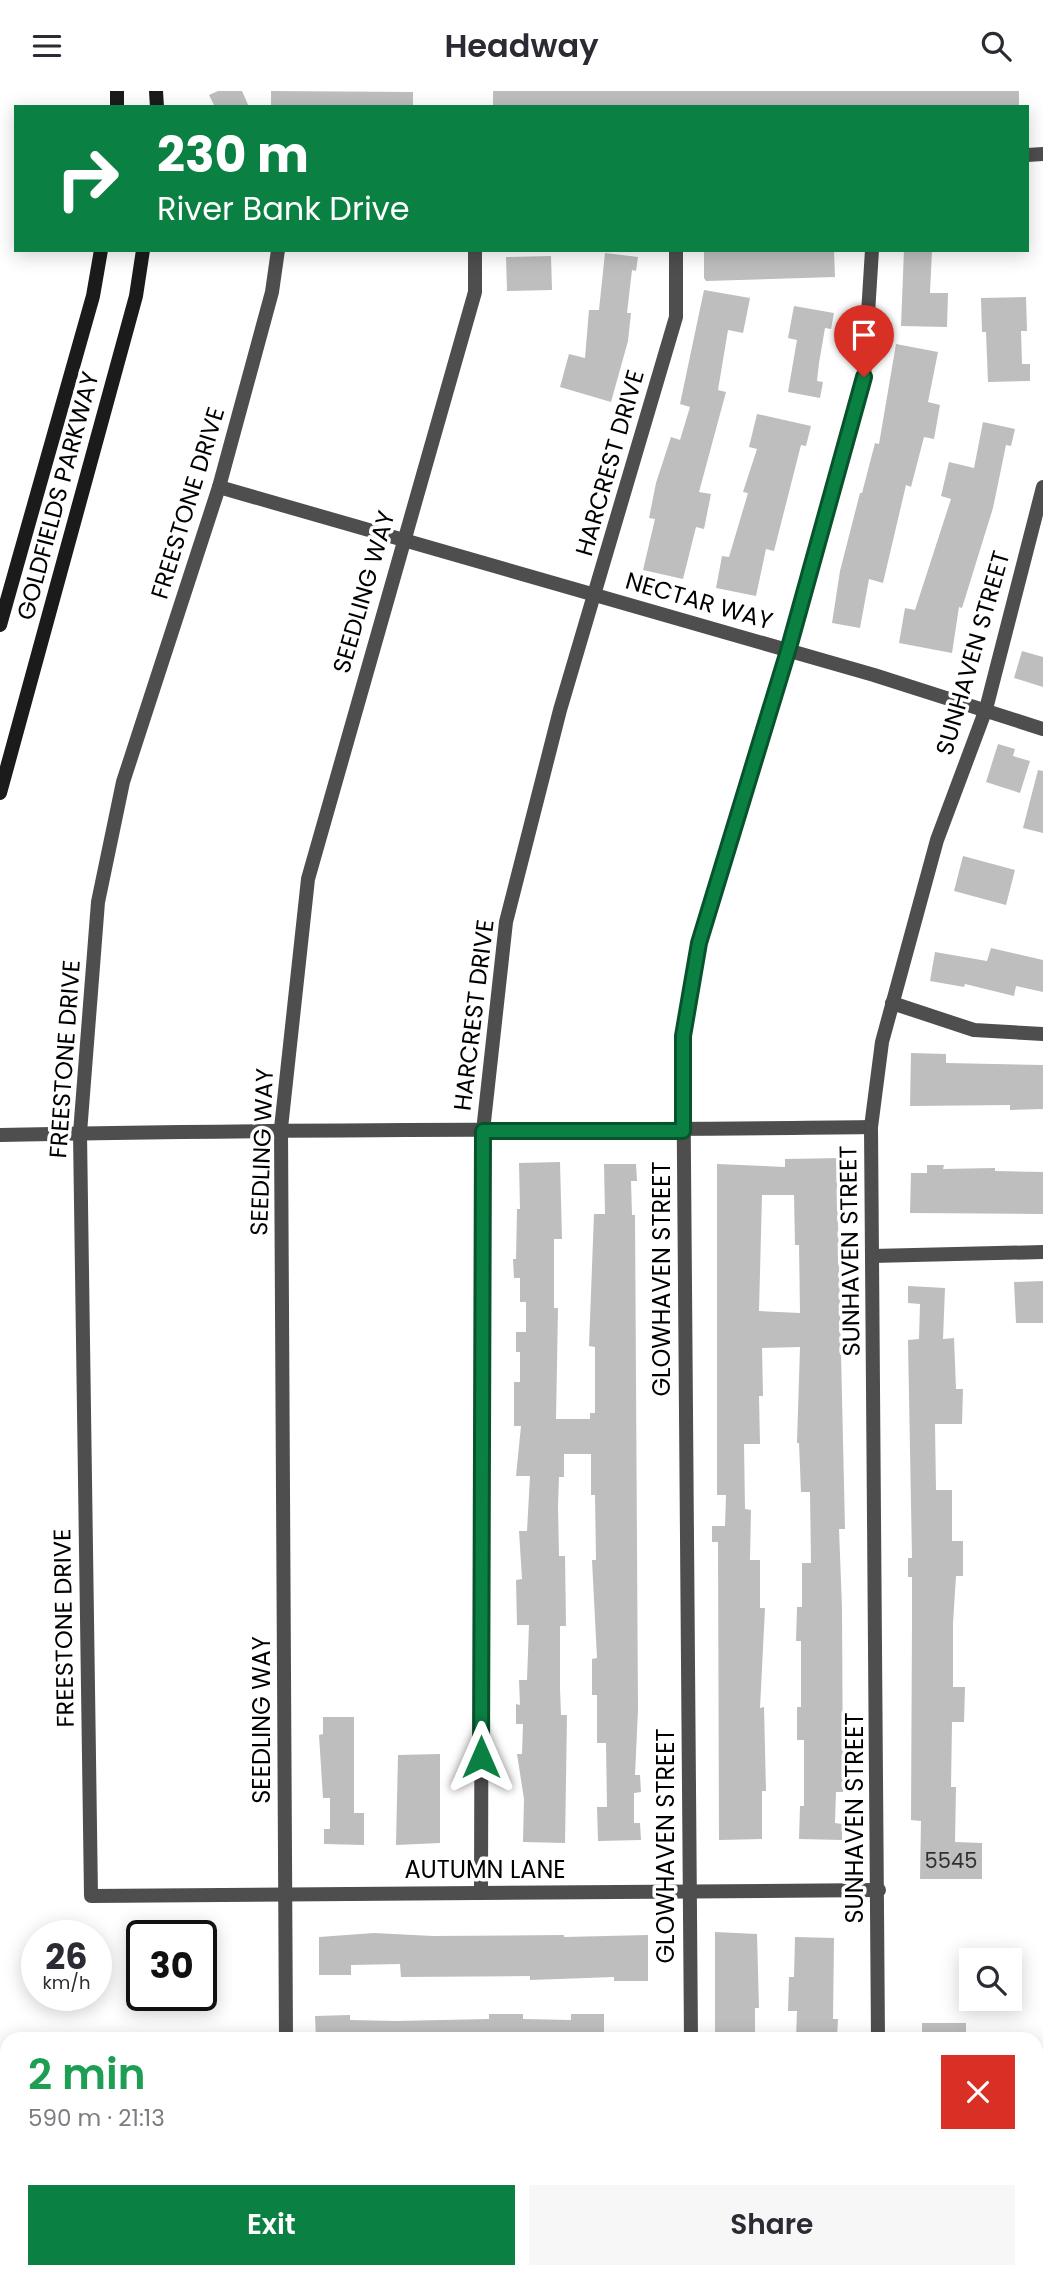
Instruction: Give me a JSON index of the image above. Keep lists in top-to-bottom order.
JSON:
{
  "streets": {
    "main road": ["GOLDFIELDS PARKWAY"],
    "street": [
      "HARCREST DRIVE",
      "FREESTONE DRIVE",
      "SEEDLING WAY",
      "NECTAR WAY",
      "SUNHAVEN STREET",
      "GLOWHAVEN STREET",
      "AUTUMN LANE"
    ]
  },
  "crossings": [
    ["HARCREST DRIVE", "NECTAR WAY"],
    ["HARCREST DRIVE", "AUTUMN LANE"],
    ["FREESTONE DRIVE", "NECTAR WAY"],
    ["FREESTONE DRIVE", "AUTUMN LANE"],
    ["SEEDLING WAY", "NECTAR WAY"],
    ["SEEDLING WAY", "AUTUMN LANE"],
    ["NECTAR WAY", "SUNHAVEN STREET"],
    ["NECTAR WAY", "GLOWHAVEN STREET"],
    ["SUNHAVEN STREET", "AUTUMN LANE"],
    ["GLOWHAVEN STREET", "AUTUMN LANE"]
  ],
  "house_numbers": ["5545"],
  "page": {
    "header": "Headway",
    "turn": ["230 m", "River Bank Drive"],
    "speed": "26 km/h",
    "limit": "30",
    "heading": ["2 min", "590 m · 21:13"],
    "buttons": ["Exit", "Share"]
  }
}
